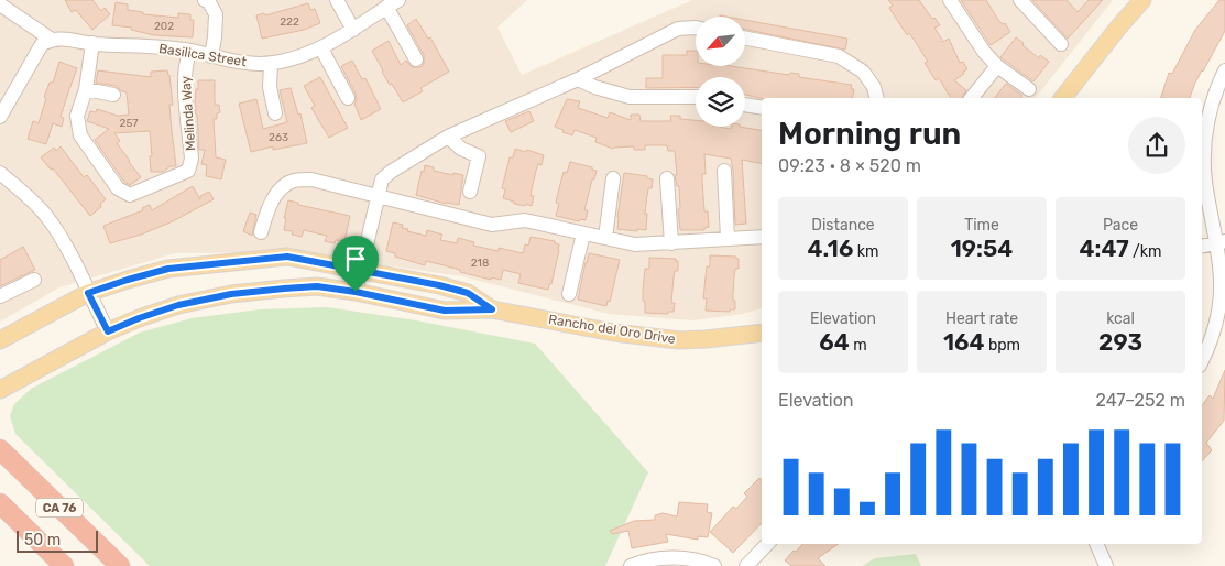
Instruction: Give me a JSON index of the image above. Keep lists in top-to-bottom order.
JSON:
{
  "streets": {
    "highway": ["CA 76"],
    "main road": ["Rancho del Oro Drive"],
    "street": ["Basilica Street", "Melinda Way"]
  },
  "crossings": [
    ["Basilica Street", "Melinda Way"]
  ],
  "house_numbers": [
    "222",
    "202",
    "257",
    "263",
    "218"
  ],
  "scale_bar": "50 m",
  "north": "bottom left",
  "page": {
    "heading": ["Morning run", "09:23 · 8 × 520 m"],
    "stats": [
      ["Distance", "4.16 km"],
      ["Time", "19:54"],
      ["Pace", "4:47 /km"],
      ["Elevation", "64 m"],
      ["Heart rate", "164 bpm"],
      ["kcal", "293"]
    ],
    "chart": ["Elevation", "247–252 m"],
    "scale": "50 m"
  }
}
